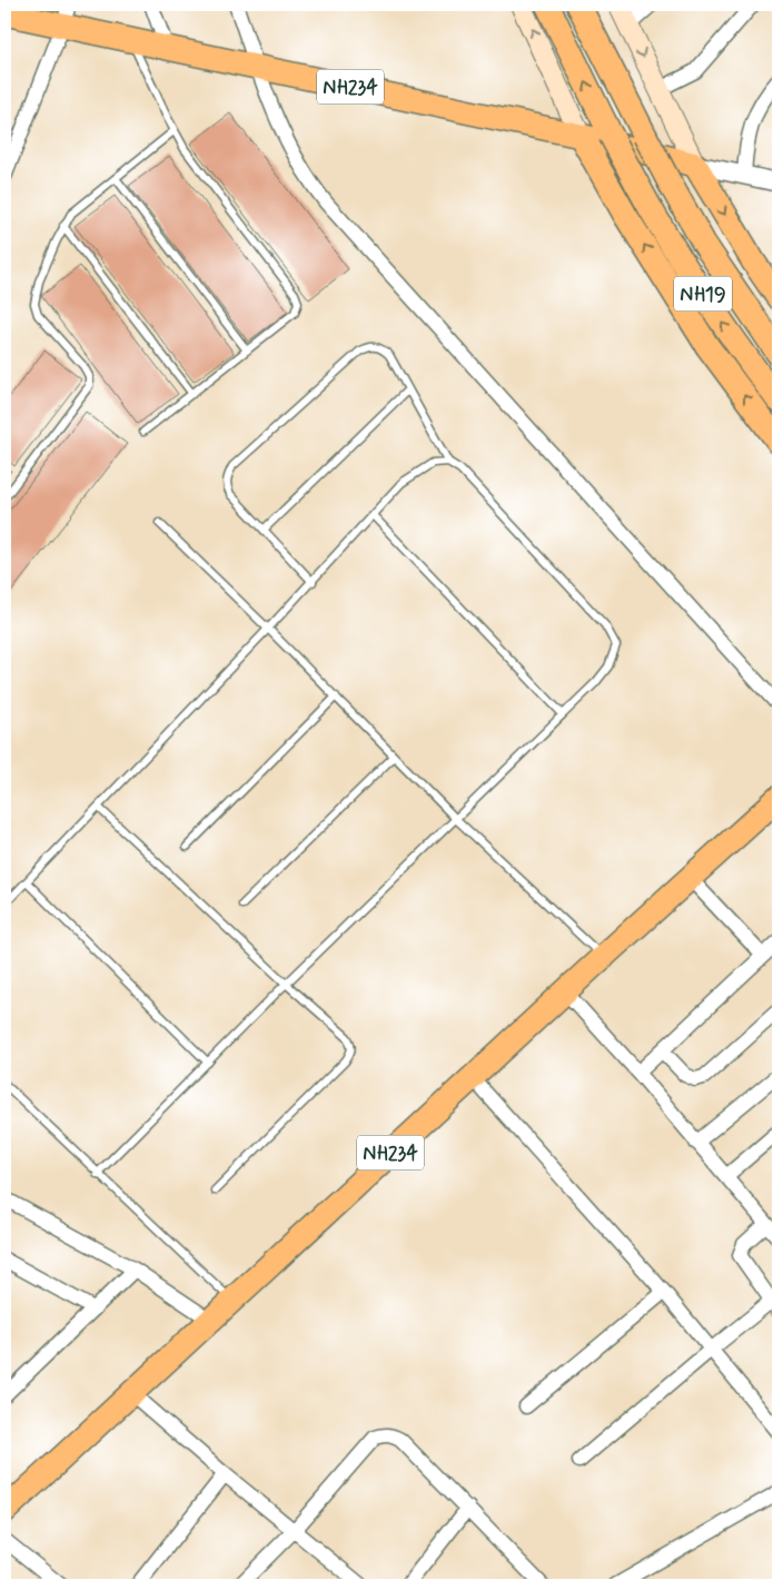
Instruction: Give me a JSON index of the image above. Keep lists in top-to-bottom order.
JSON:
{
  "streets": {
    "highway": ["NH234", "NH19"]
  }
}
